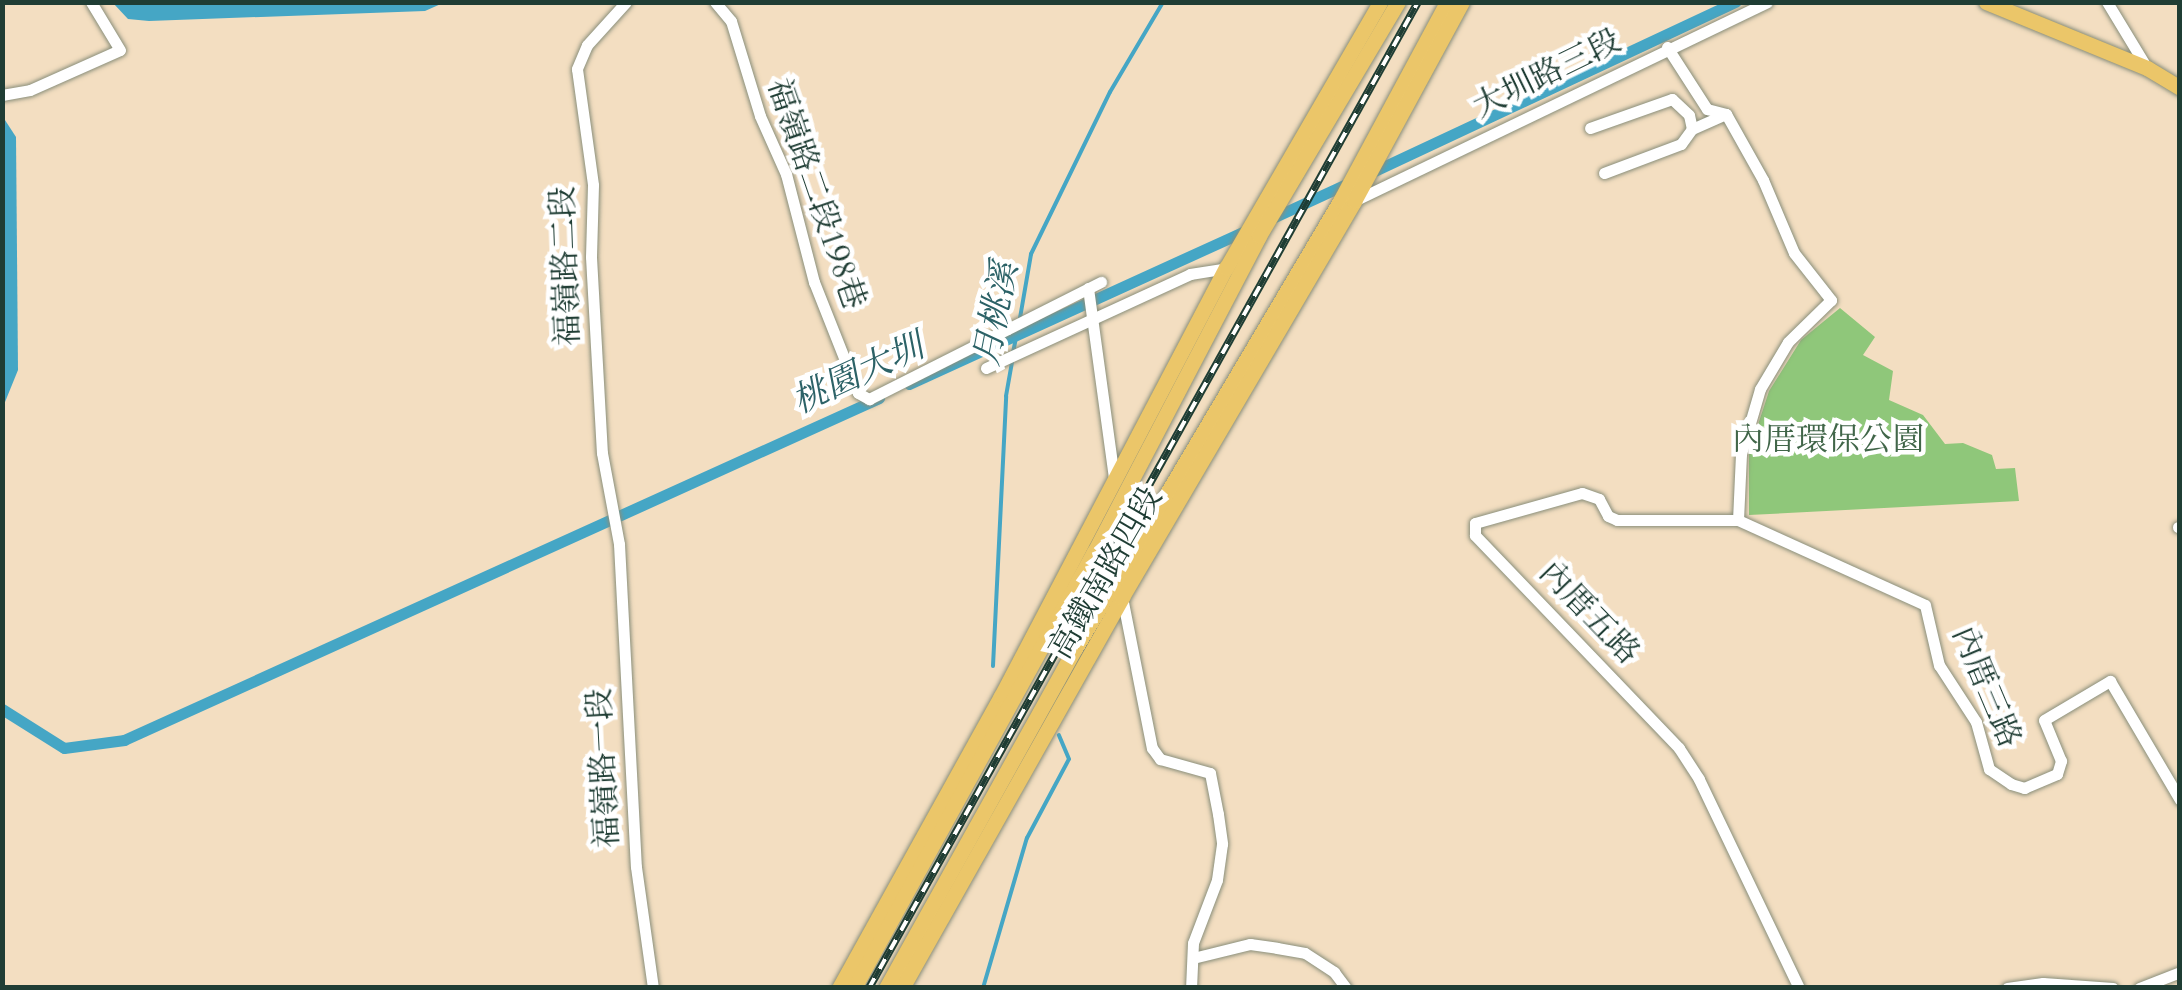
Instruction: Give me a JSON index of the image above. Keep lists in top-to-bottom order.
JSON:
{
  "streets": {
    "main road": ["高鐵南路四段"],
    "street": [
      "大圳路三段",
      "福嶺路二段198巷",
      "福嶺路二段",
      "內厝五路",
      "內厝三路",
      "福嶺路一段"
    ]
  },
  "crossings": [
    ["大圳路三段", "高鐵南路四段"],
    ["福嶺路二段", "福嶺路一段"],
    ["內厝五路", "內厝三路"]
  ],
  "water": ["月桃溪", "桃園大圳"],
  "parks": ["內厝環保公園"]
}
